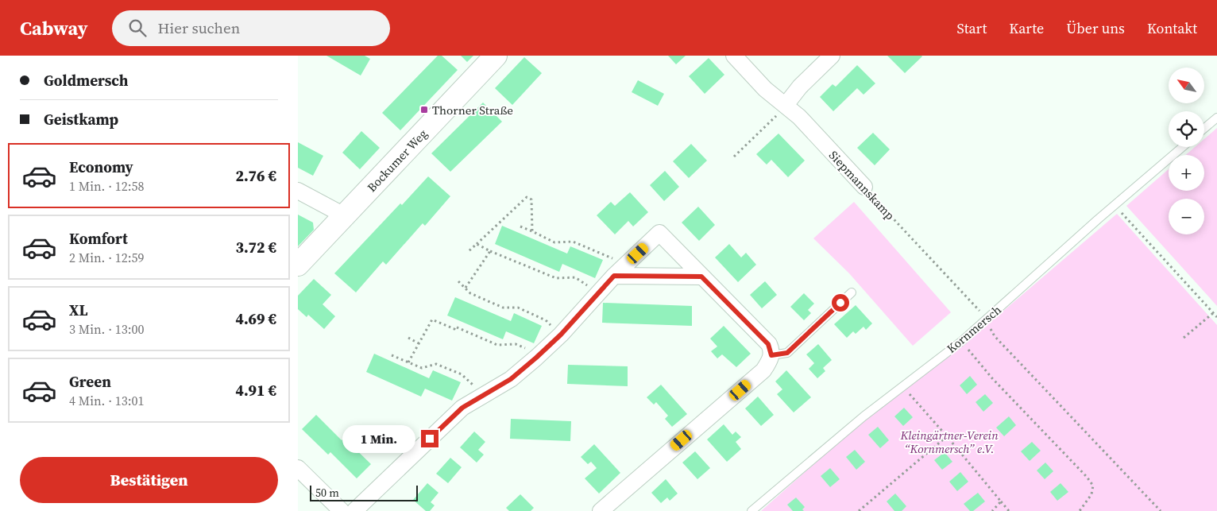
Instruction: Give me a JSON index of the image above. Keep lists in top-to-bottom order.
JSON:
{
  "streets": {
    "main road": ["Bockumer Weg"],
    "street": ["Siepmannskamp"],
    "lane": ["Kornmersch"]
  },
  "crossings": [
    ["Siepmannskamp", "Kornmersch"]
  ],
  "parks": ["Kleingärtner-Verein “Kornmersch” e.V."],
  "places": {
    "transit": ["Thorner Straße"]
  },
  "scale_bar": "50 m",
  "north": "top left",
  "page": {
    "header": "Cabway",
    "search": "Hier suchen",
    "nav": [
      "Start",
      "Karte",
      "Über uns",
      "Kontakt"
    ],
    "banner": ["Goldmersch", "Geistkamp"],
    "map_buttons": ["+", "−"],
    "list": [
      {
        "name": "Economy",
        "note": "1 Min. · 12:58",
        "value": "2.76 €"
      },
      {
        "name": "Komfort",
        "note": "2 Min. · 12:59",
        "value": "3.72 €"
      },
      {
        "name": "XL",
        "note": "3 Min. · 13:00",
        "value": "4.69 €"
      },
      {
        "name": "Green",
        "note": "4 Min. · 13:01",
        "value": "4.91 €"
      }
    ],
    "bubble": "1 Min.",
    "buttons": "Bestätigen",
    "scale": "50 m"
  }
}
